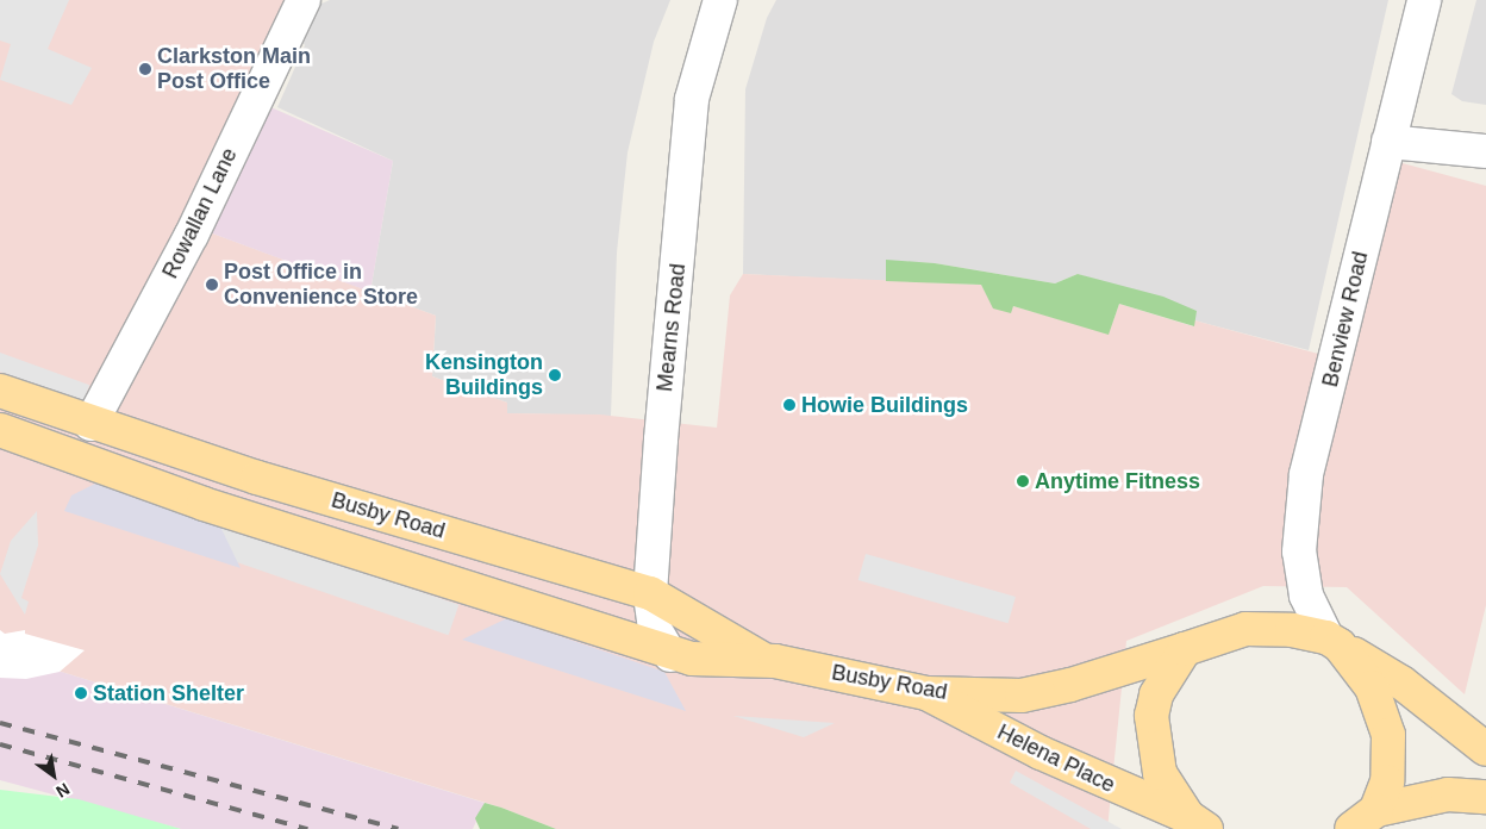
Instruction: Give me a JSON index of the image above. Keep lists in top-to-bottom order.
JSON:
{
  "streets": {
    "main road": ["Busby Road", "Helena Place"],
    "street": ["Rowallan Lane", "Benview Road", "Mearns Road"]
  },
  "crossings": [
    ["Rowallan Lane", "Busby Road"],
    ["Benview Road", "Busby Road"],
    ["Mearns Road", "Busby Road"],
    ["Busby Road", "Helena Place"]
  ],
  "places": [
    "Clarkston Main Post Office",
    "Post Office in Convenience Store",
    "Kensington Buildings",
    "Howie Buildings",
    "Anytime Fitness",
    "Station Shelter"
  ],
  "north": "bottom right"
}
